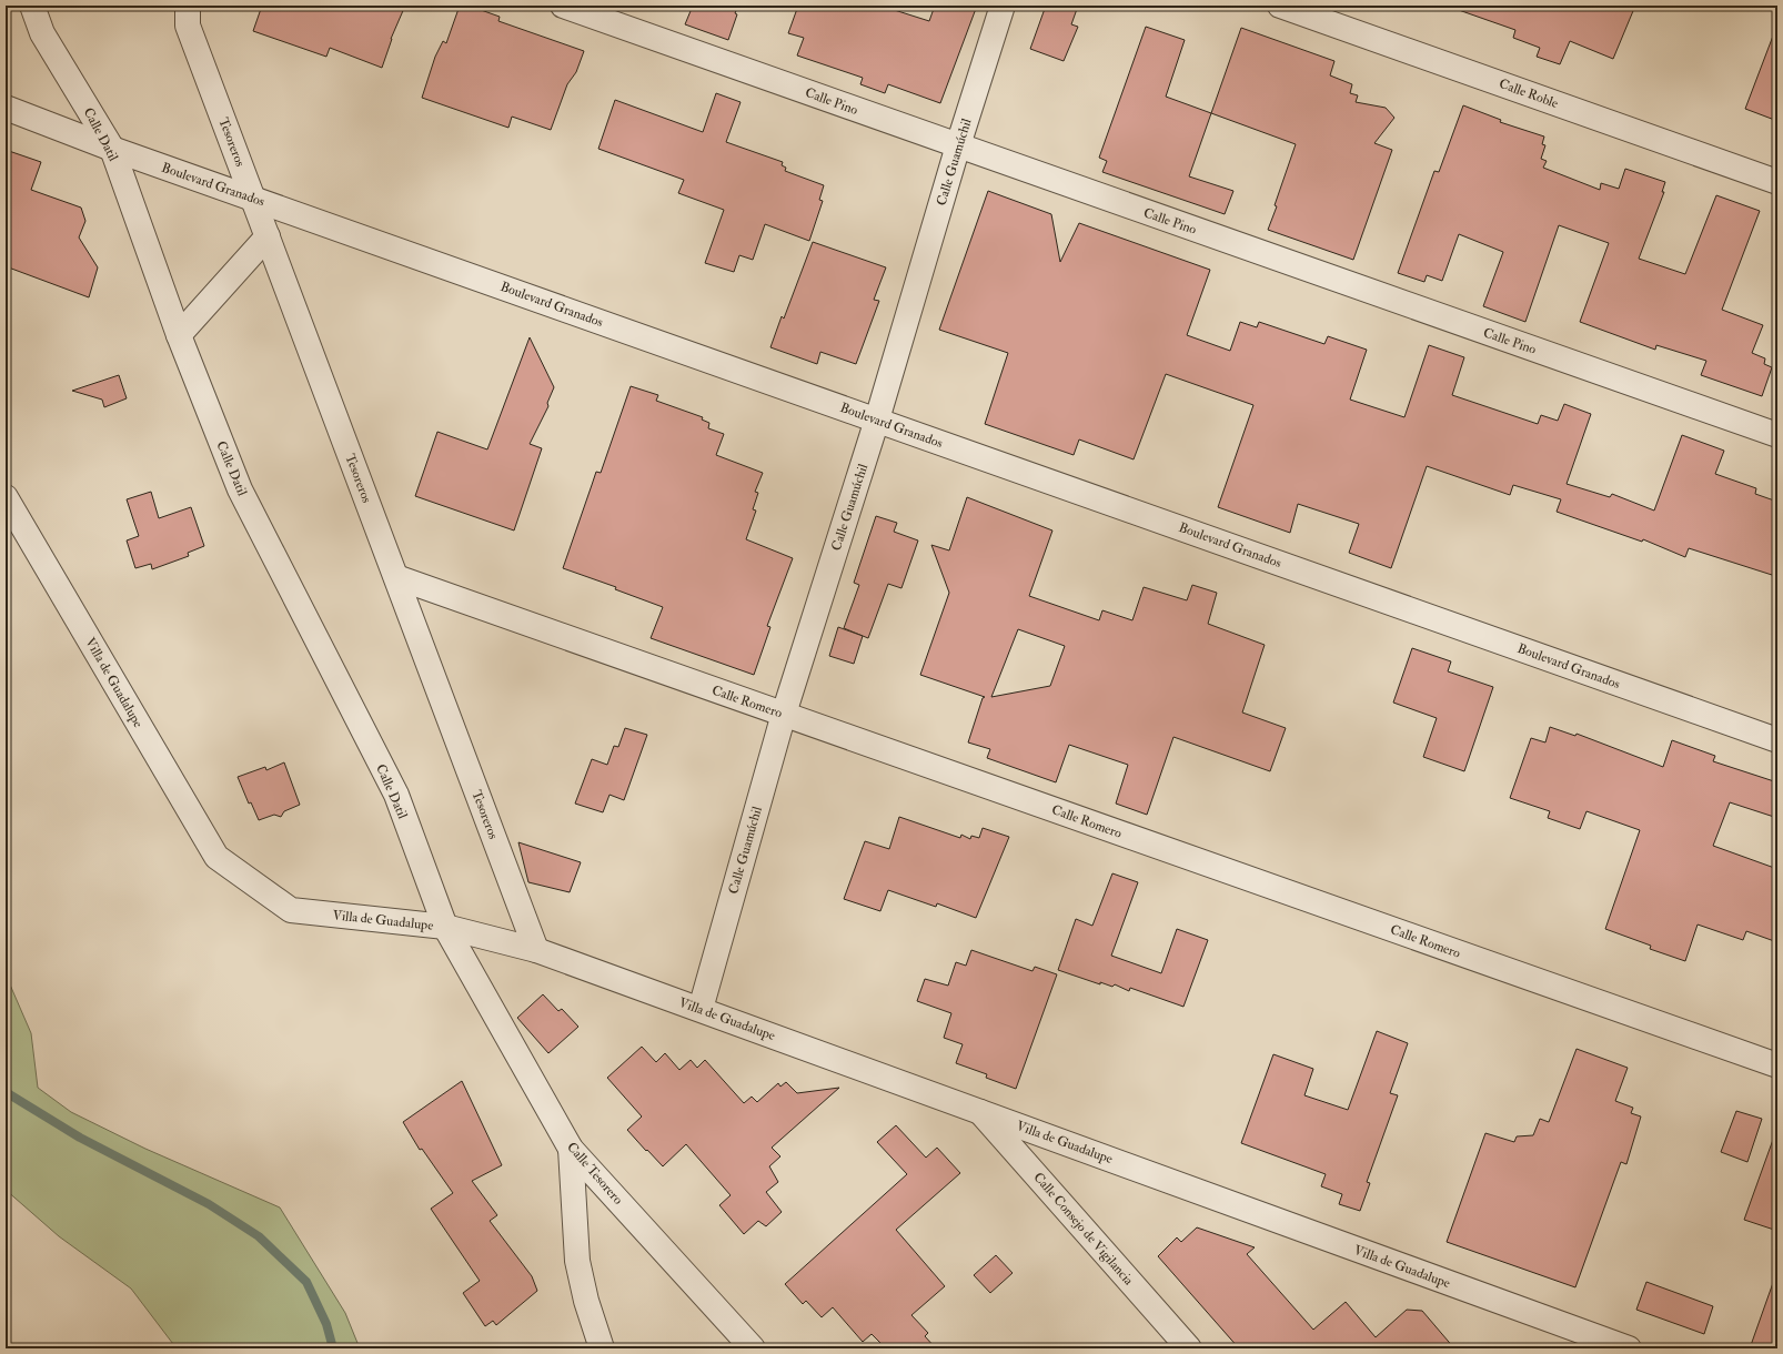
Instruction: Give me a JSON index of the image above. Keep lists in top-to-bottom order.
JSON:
{
  "streets": {
    "street": [
      "Calle Roble",
      "Calle Pino",
      "Calle Datil",
      "Tesoreros",
      "Calle Guamúchil",
      "Boulevard Granados",
      "Villa de Guadalupe",
      "Calle Romero",
      "Calle Tesorero",
      "Calle Consejo de Vigilancia"
    ]
  },
  "crossings": [
    ["Calle Pino", "Calle Guamúchil"],
    ["Calle Datil", "Boulevard Granados"],
    ["Calle Datil", "Villa de Guadalupe"],
    ["Calle Datil", "Calle Tesorero"],
    ["Tesoreros", "Boulevard Granados"],
    ["Tesoreros", "Villa de Guadalupe"],
    ["Tesoreros", "Calle Romero"],
    ["Calle Guamúchil", "Boulevard Granados"],
    ["Calle Guamúchil", "Villa de Guadalupe"],
    ["Calle Guamúchil", "Calle Romero"],
    ["Villa de Guadalupe", "Calle Tesorero"],
    ["Villa de Guadalupe", "Calle Consejo de Vigilancia"]
  ]
}
